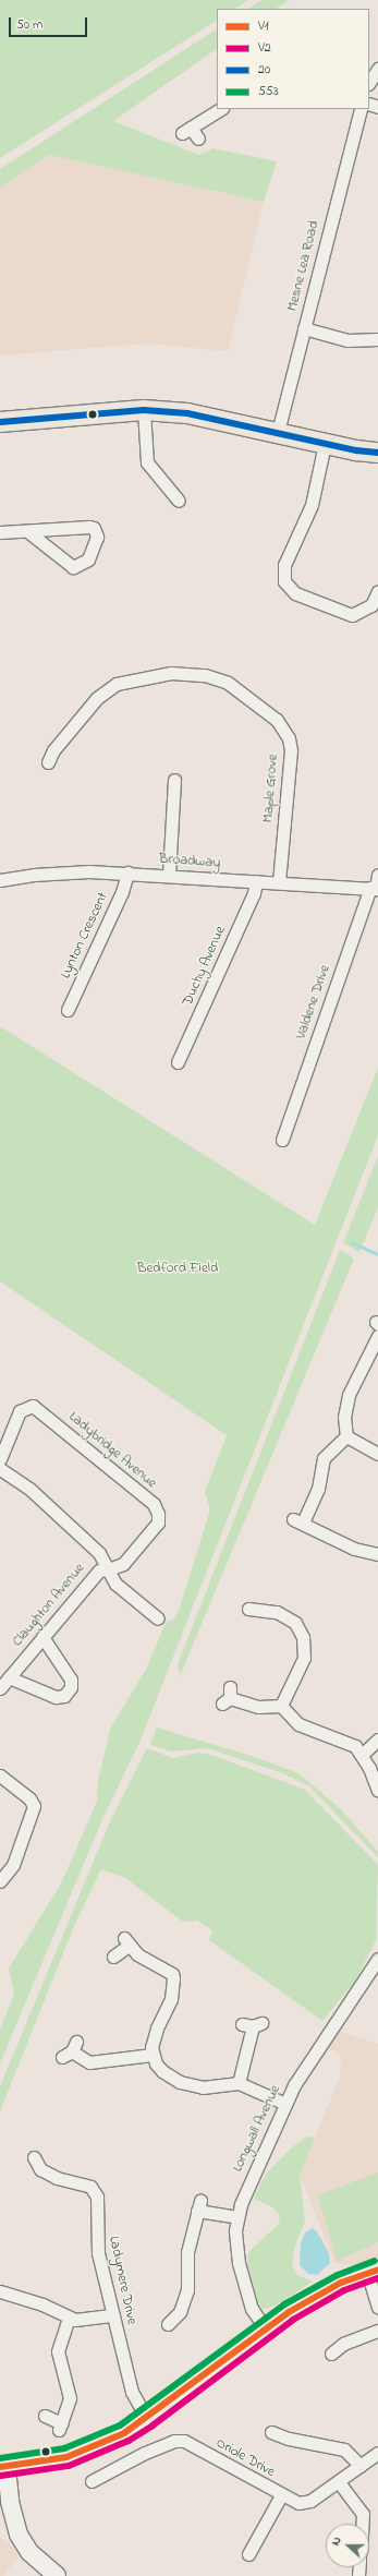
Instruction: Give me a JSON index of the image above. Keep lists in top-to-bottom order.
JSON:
{
  "streets": {
    "street": [
      "Mesne Lea Road",
      "Maple Grove",
      "Broadway",
      "Lynton Crescent",
      "Duchy Avenue",
      "Valdene Drive",
      "Ladybridge Avenue",
      "Claughton Avenue",
      "Longwall Avenue",
      "Ladymere Drive",
      "Oriole Drive"
    ]
  },
  "crossings": [
    ["Maple Grove", "Broadway"],
    ["Broadway", "Lynton Crescent"],
    ["Broadway", "Duchy Avenue"],
    ["Broadway", "Valdene Drive"],
    ["Ladybridge Avenue", "Claughton Avenue"]
  ],
  "parks": ["Bedford Field"],
  "lines": [
    "transit line 20",
    "transit line 553",
    "transit line V1",
    "transit line V2"
  ],
  "legend": [
    "V1",
    "V2",
    "20",
    "553"
  ],
  "scale_bar": "50 m",
  "north": "left"
}
